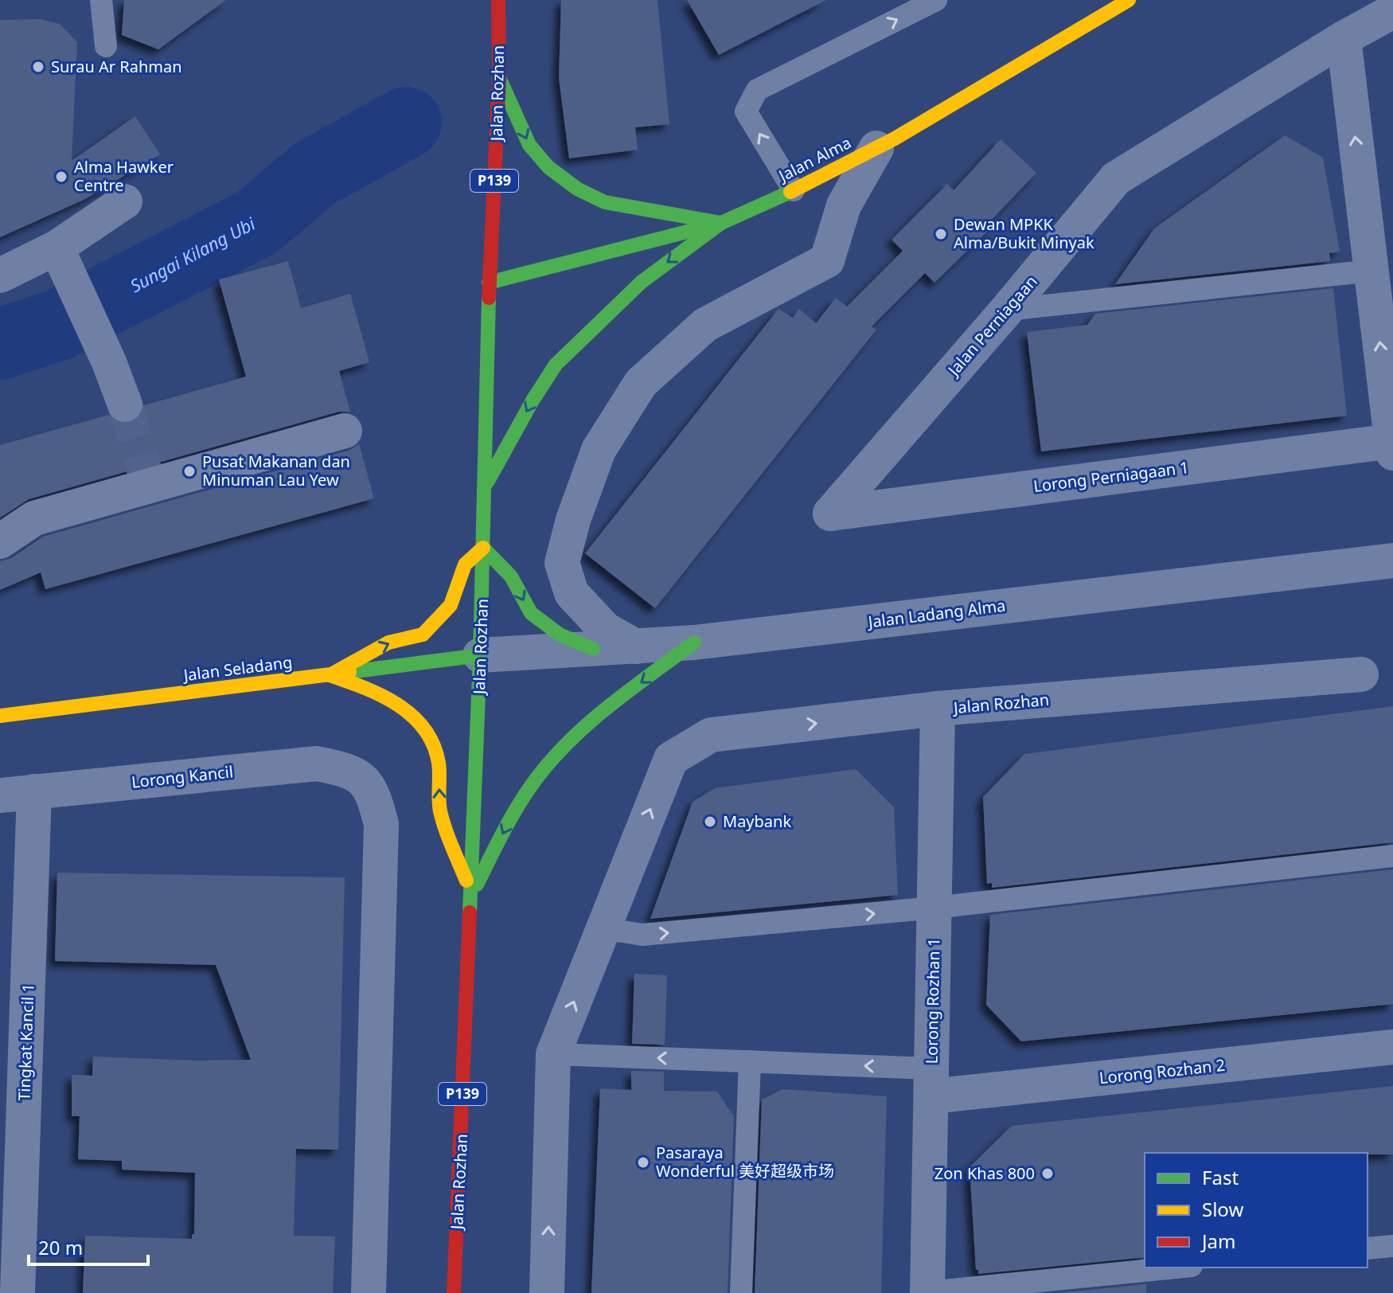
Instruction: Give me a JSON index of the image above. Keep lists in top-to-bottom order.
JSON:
{
  "streets": {
    "main road": [
      "Jalan Rozhan",
      "Jalan Alma",
      "P139",
      "Jalan Seladang"
    ],
    "street": [
      "Jalan Perniagaan",
      "Lorong Perniagaan 1",
      "Jalan Ladang Alma",
      "Lorong Kancil",
      "Lorong Rozhan 1",
      "Tingkat Kancil 1",
      "Lorong Rozhan 2"
    ]
  },
  "crossings": [
    ["Jalan Rozhan", "Jalan Alma"],
    ["Jalan Rozhan", "Jalan Ladang Alma"],
    ["Jalan Rozhan", "Jalan Seladang"],
    ["Jalan Rozhan", "Lorong Rozhan 1"],
    ["Jalan Perniagaan", "Lorong Perniagaan 1"],
    ["Jalan Ladang Alma", "Jalan Seladang"],
    ["Lorong Kancil", "Tingkat Kancil 1"],
    ["Lorong Rozhan 1", "Lorong Rozhan 2"]
  ],
  "water": ["Sungai Kilang Ubi"],
  "places": [
    "Surau Ar Rahman",
    "Alma Hawker Centre",
    "Dewan MPKK Alma/Bukit Minyak",
    "Pusat Makanan dan Minuman Lau Yew",
    "Maybank",
    "Pasaraya Wonderful 美好超级市场",
    "Zon Khas 800"
  ],
  "legend": ["Fast", "Slow", "Jam"],
  "scale_bar": "20 m"
}
